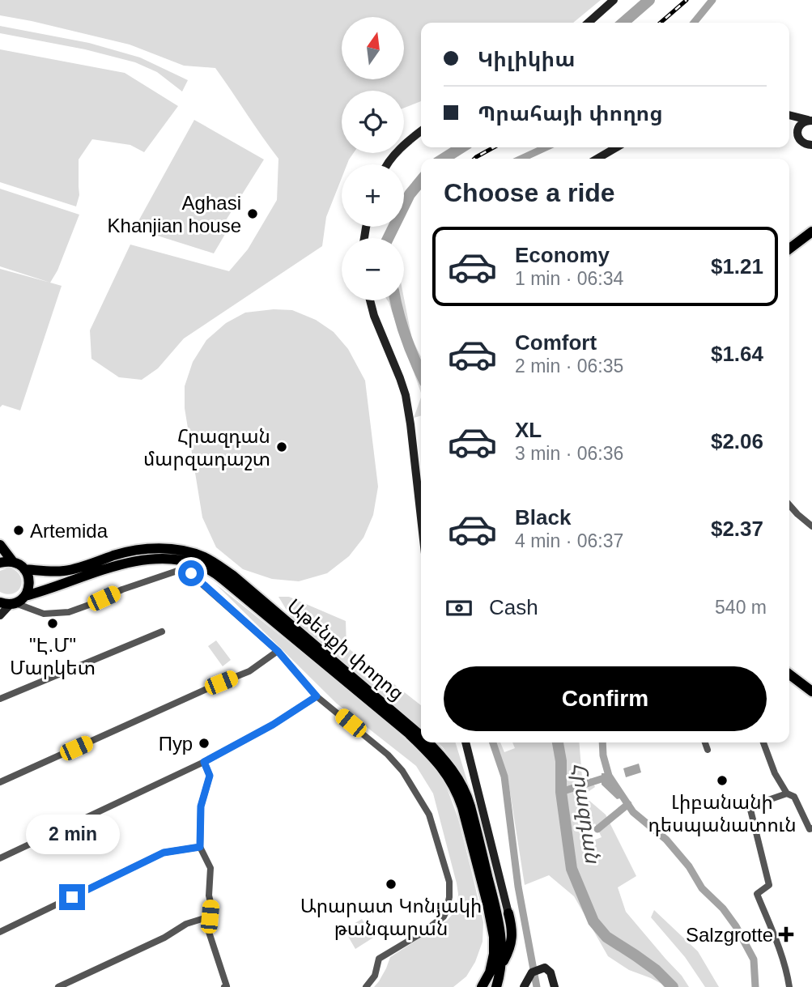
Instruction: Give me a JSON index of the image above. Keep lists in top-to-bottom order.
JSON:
{
  "streets": {
    "main road": ["Աթենքի փողոց"]
  },
  "water": ["Հրազդան"],
  "places": {
    "other": [
      "Aghasi Khanjian house",
      "Հրազդան մարզադաշտ",
      "Artemida",
      "\"Է.Մ\" Մարկետ",
      "Пур",
      "Լիբանանի դեսպանատուն",
      "Արարատ Կոնյակի թանգարան"
    ],
    "health": ["Salzgrotte"]
  },
  "north": "top",
  "page": {
    "map_buttons": ["+", "−"],
    "banner": ["Կիլիկիա", "Պրահայի փողոց"],
    "heading": "Choose a ride",
    "list": [
      {
        "name": "Economy",
        "note": "1 min · 06:34",
        "value": "$1.21"
      },
      {
        "name": "Comfort",
        "note": "2 min · 06:35",
        "value": "$1.64"
      },
      {
        "name": "XL",
        "note": "3 min · 06:36",
        "value": "$2.06"
      },
      {
        "name": "Black",
        "note": "4 min · 06:37",
        "value": "$2.37"
      }
    ],
    "pay": ["Cash", "540 m"],
    "buttons": "Confirm",
    "bubble": "2 min"
  }
}
